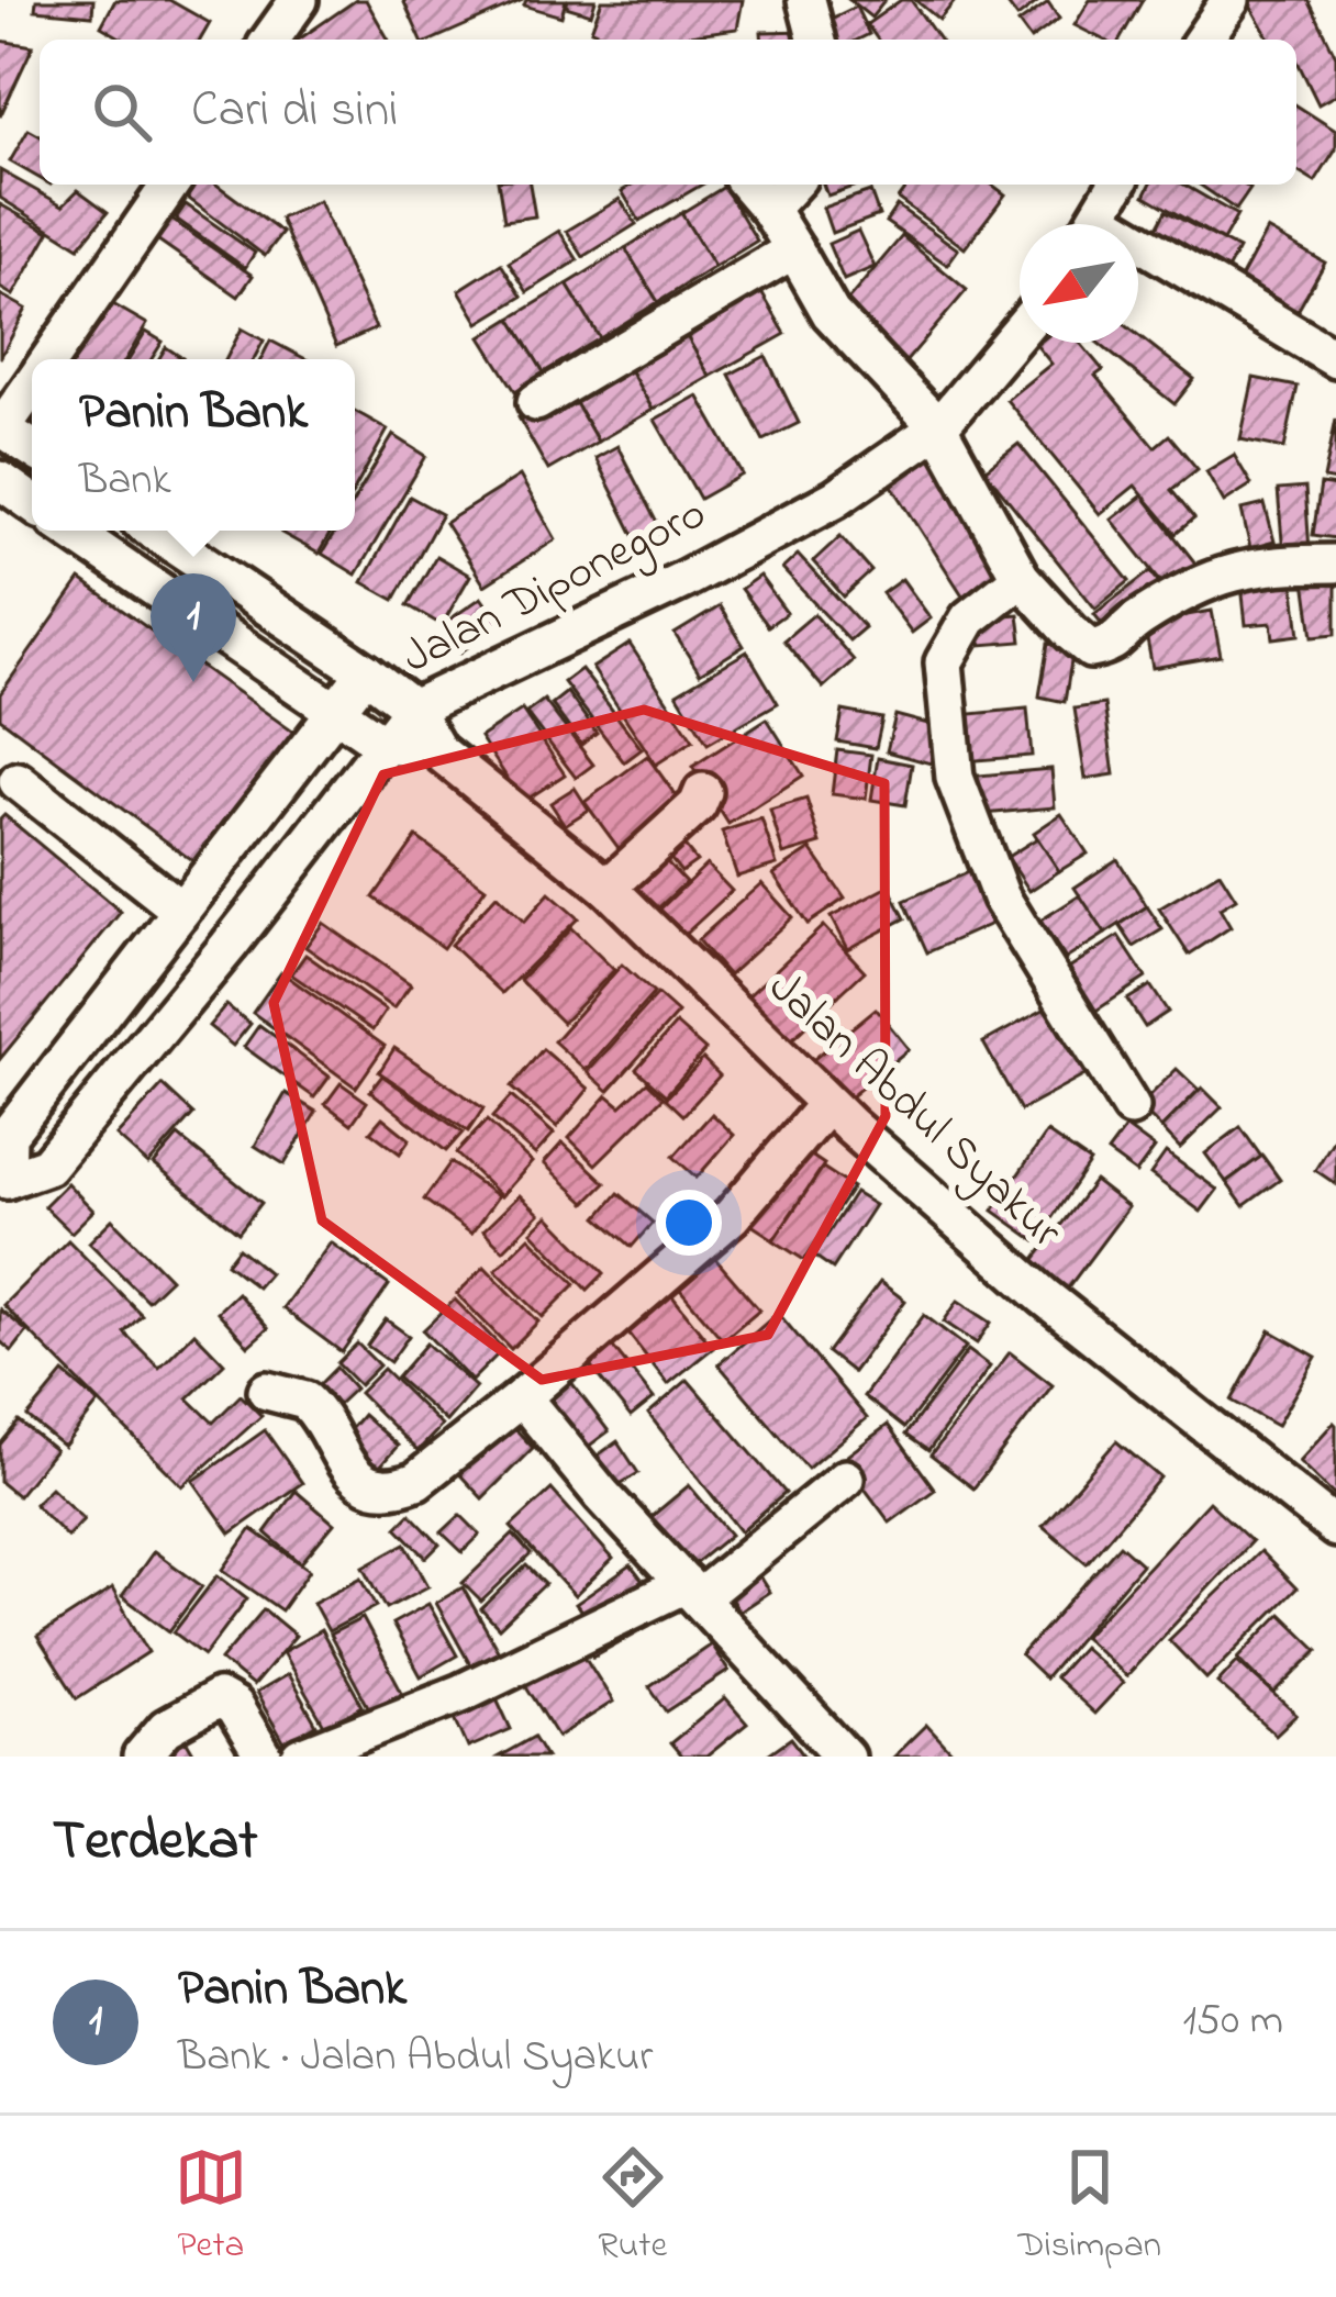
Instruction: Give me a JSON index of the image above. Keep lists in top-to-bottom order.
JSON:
{
  "streets": {
    "street": ["Jalan Diponegoro", "Jalan Abdul Syakur"]
  },
  "crossings": [
    ["Jalan Diponegoro", "Jalan Abdul Syakur"]
  ],
  "north": "bottom left",
  "page": {
    "search": "Cari di sini",
    "popup": ["Panin Bank", "Bank"],
    "pins": "1",
    "heading": "Terdekat",
    "list": [
      {
        "mark": "1",
        "name": "Panin Bank",
        "note": "Bank · Jalan Abdul Syakur",
        "value": "150 m"
      }
    ],
    "nav": ["Peta", "Rute", "Disimpan"]
  }
}
